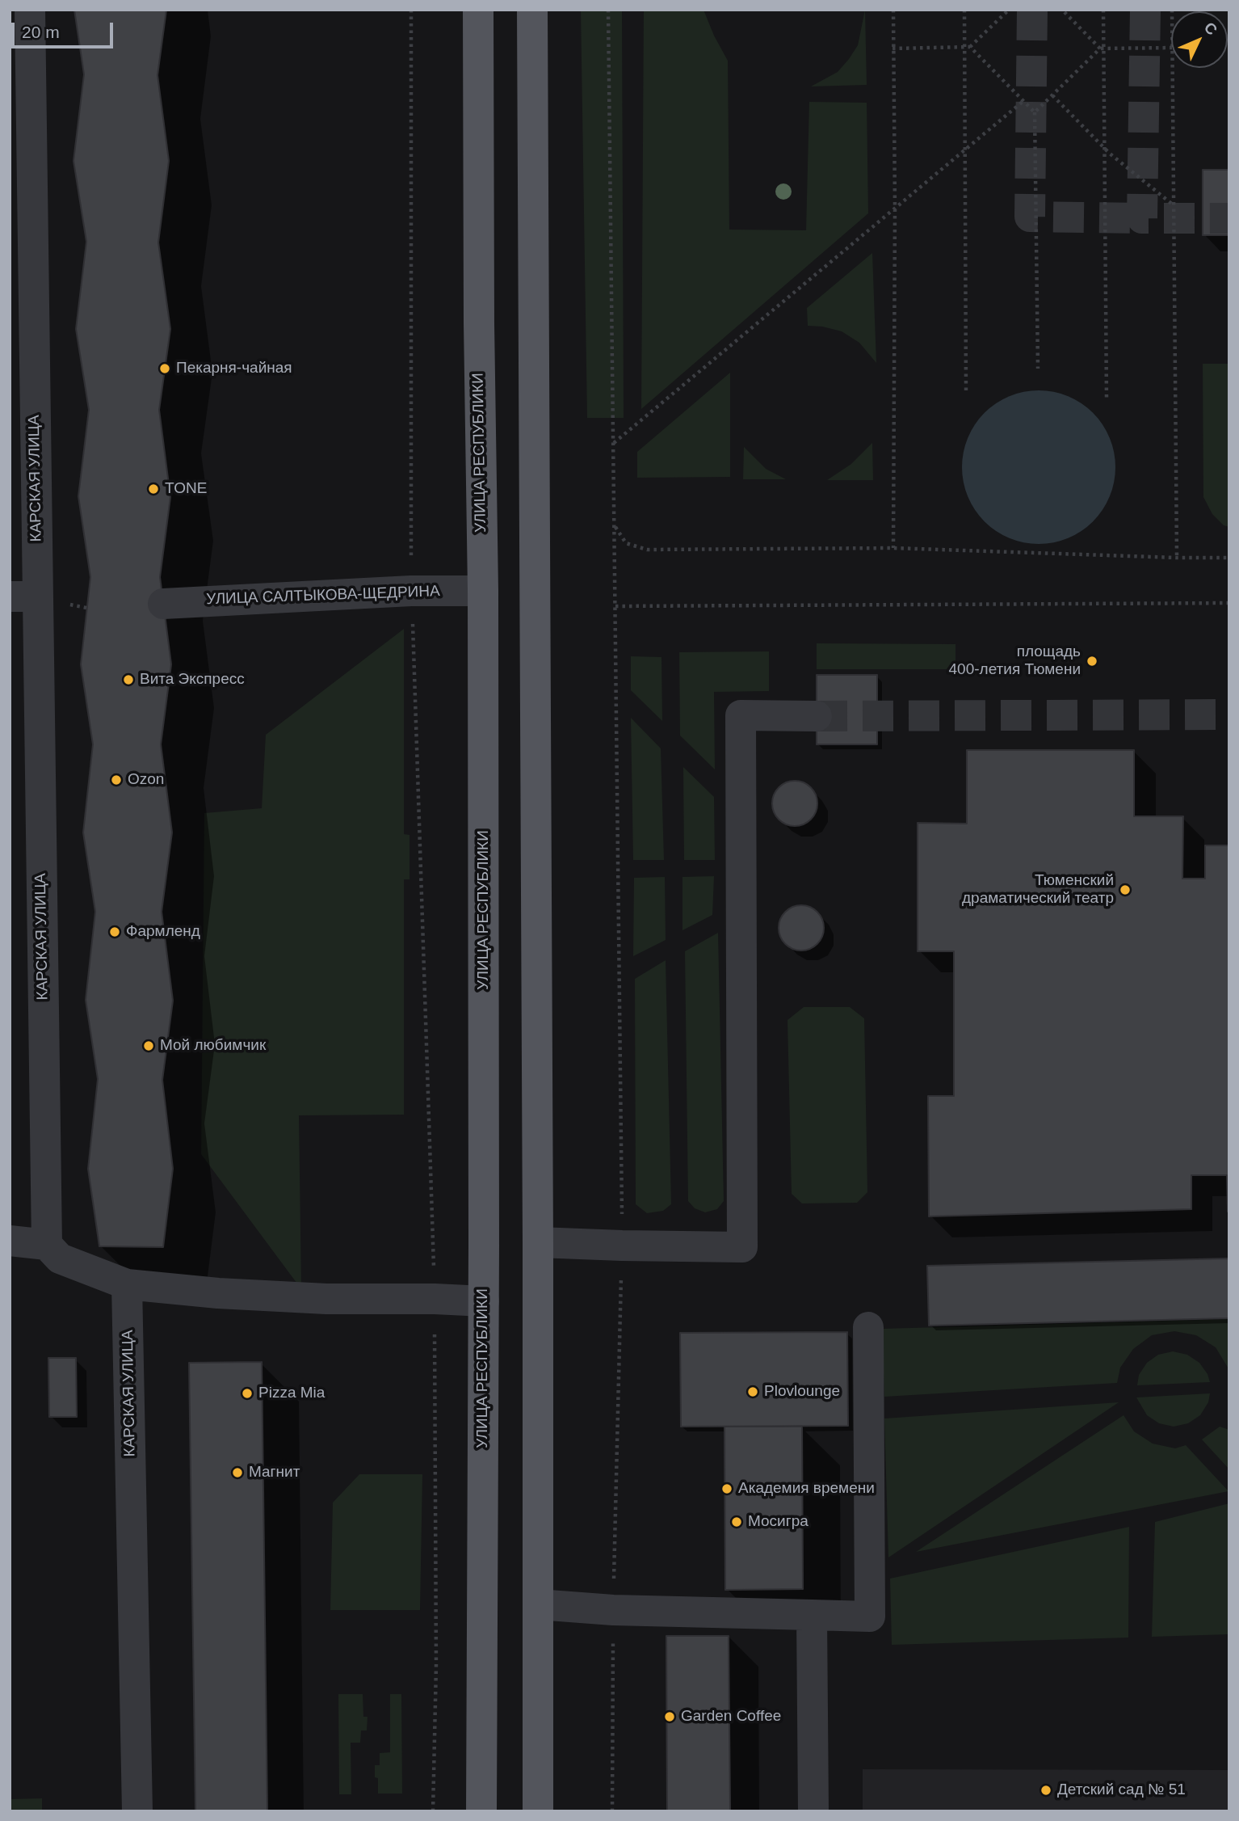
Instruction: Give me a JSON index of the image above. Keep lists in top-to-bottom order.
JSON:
{
  "streets": {
    "main road": ["УЛИЦА РЕСПУБЛИКИ"],
    "street": ["КАРСКАЯ УЛИЦА", "УЛИЦА САЛТЫКОВА-ЩЕДРИНА"]
  },
  "crossings": [
    ["УЛИЦА РЕСПУБЛИКИ", "УЛИЦА САЛТЫКОВА-ЩЕДРИНА"]
  ],
  "places": [
    "Пекарня-чайная",
    "TONE",
    "площадь 400-летия Тюмени",
    "Вита Экспресс",
    "Ozon",
    "Тюменский драматический театр",
    "Фармленд",
    "Мой любимчик",
    "Plovlounge",
    "Pizza Mia",
    "Магнит",
    "Академия времени",
    "Мосигра",
    "Garden Coffee",
    "Детский сад № 51"
  ],
  "scale_bar": "20 m",
  "north": "top right"
}
